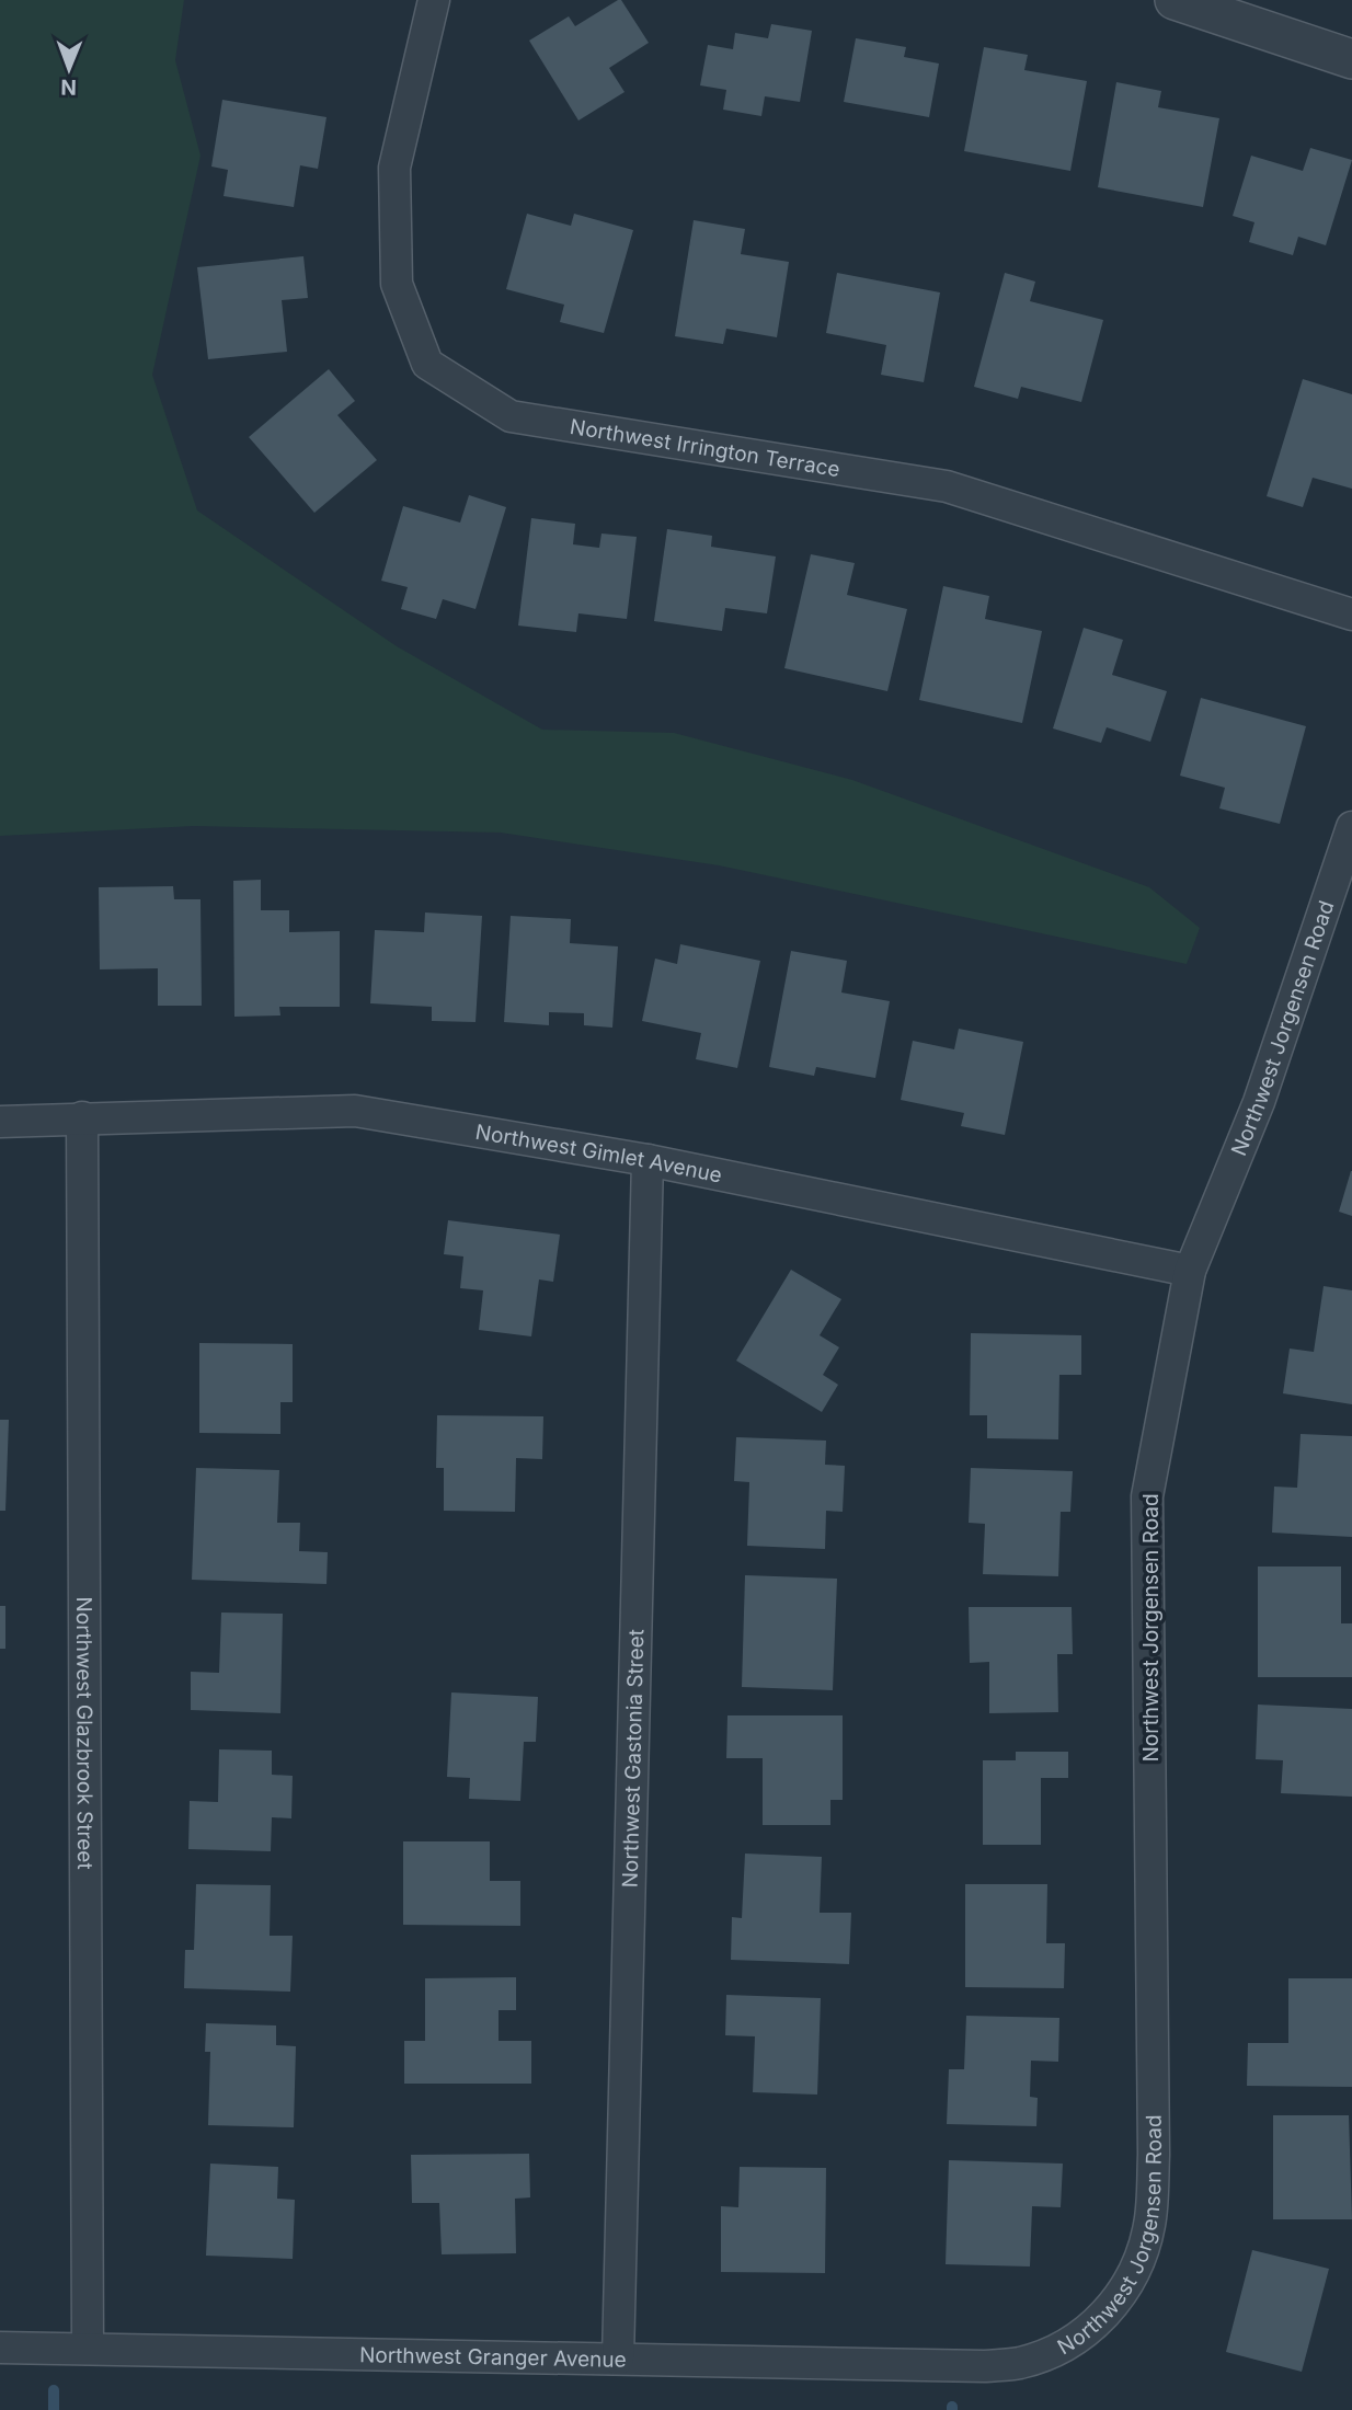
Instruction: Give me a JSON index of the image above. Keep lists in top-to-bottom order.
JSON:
{
  "streets": {
    "street": [
      "Northwest Irrington Terrace",
      "Northwest Jorgensen Road",
      "Northwest Gimlet Avenue",
      "Northwest Glazbrook Street",
      "Northwest Gastonia Street",
      "Northwest Granger Avenue"
    ]
  },
  "crossings": [
    ["Northwest Jorgensen Road", "Northwest Gimlet Avenue"],
    ["Northwest Jorgensen Road", "Northwest Granger Avenue"],
    ["Northwest Gimlet Avenue", "Northwest Glazbrook Street"],
    ["Northwest Gimlet Avenue", "Northwest Gastonia Street"],
    ["Northwest Glazbrook Street", "Northwest Granger Avenue"],
    ["Northwest Gastonia Street", "Northwest Granger Avenue"]
  ],
  "north": "bottom"
}
